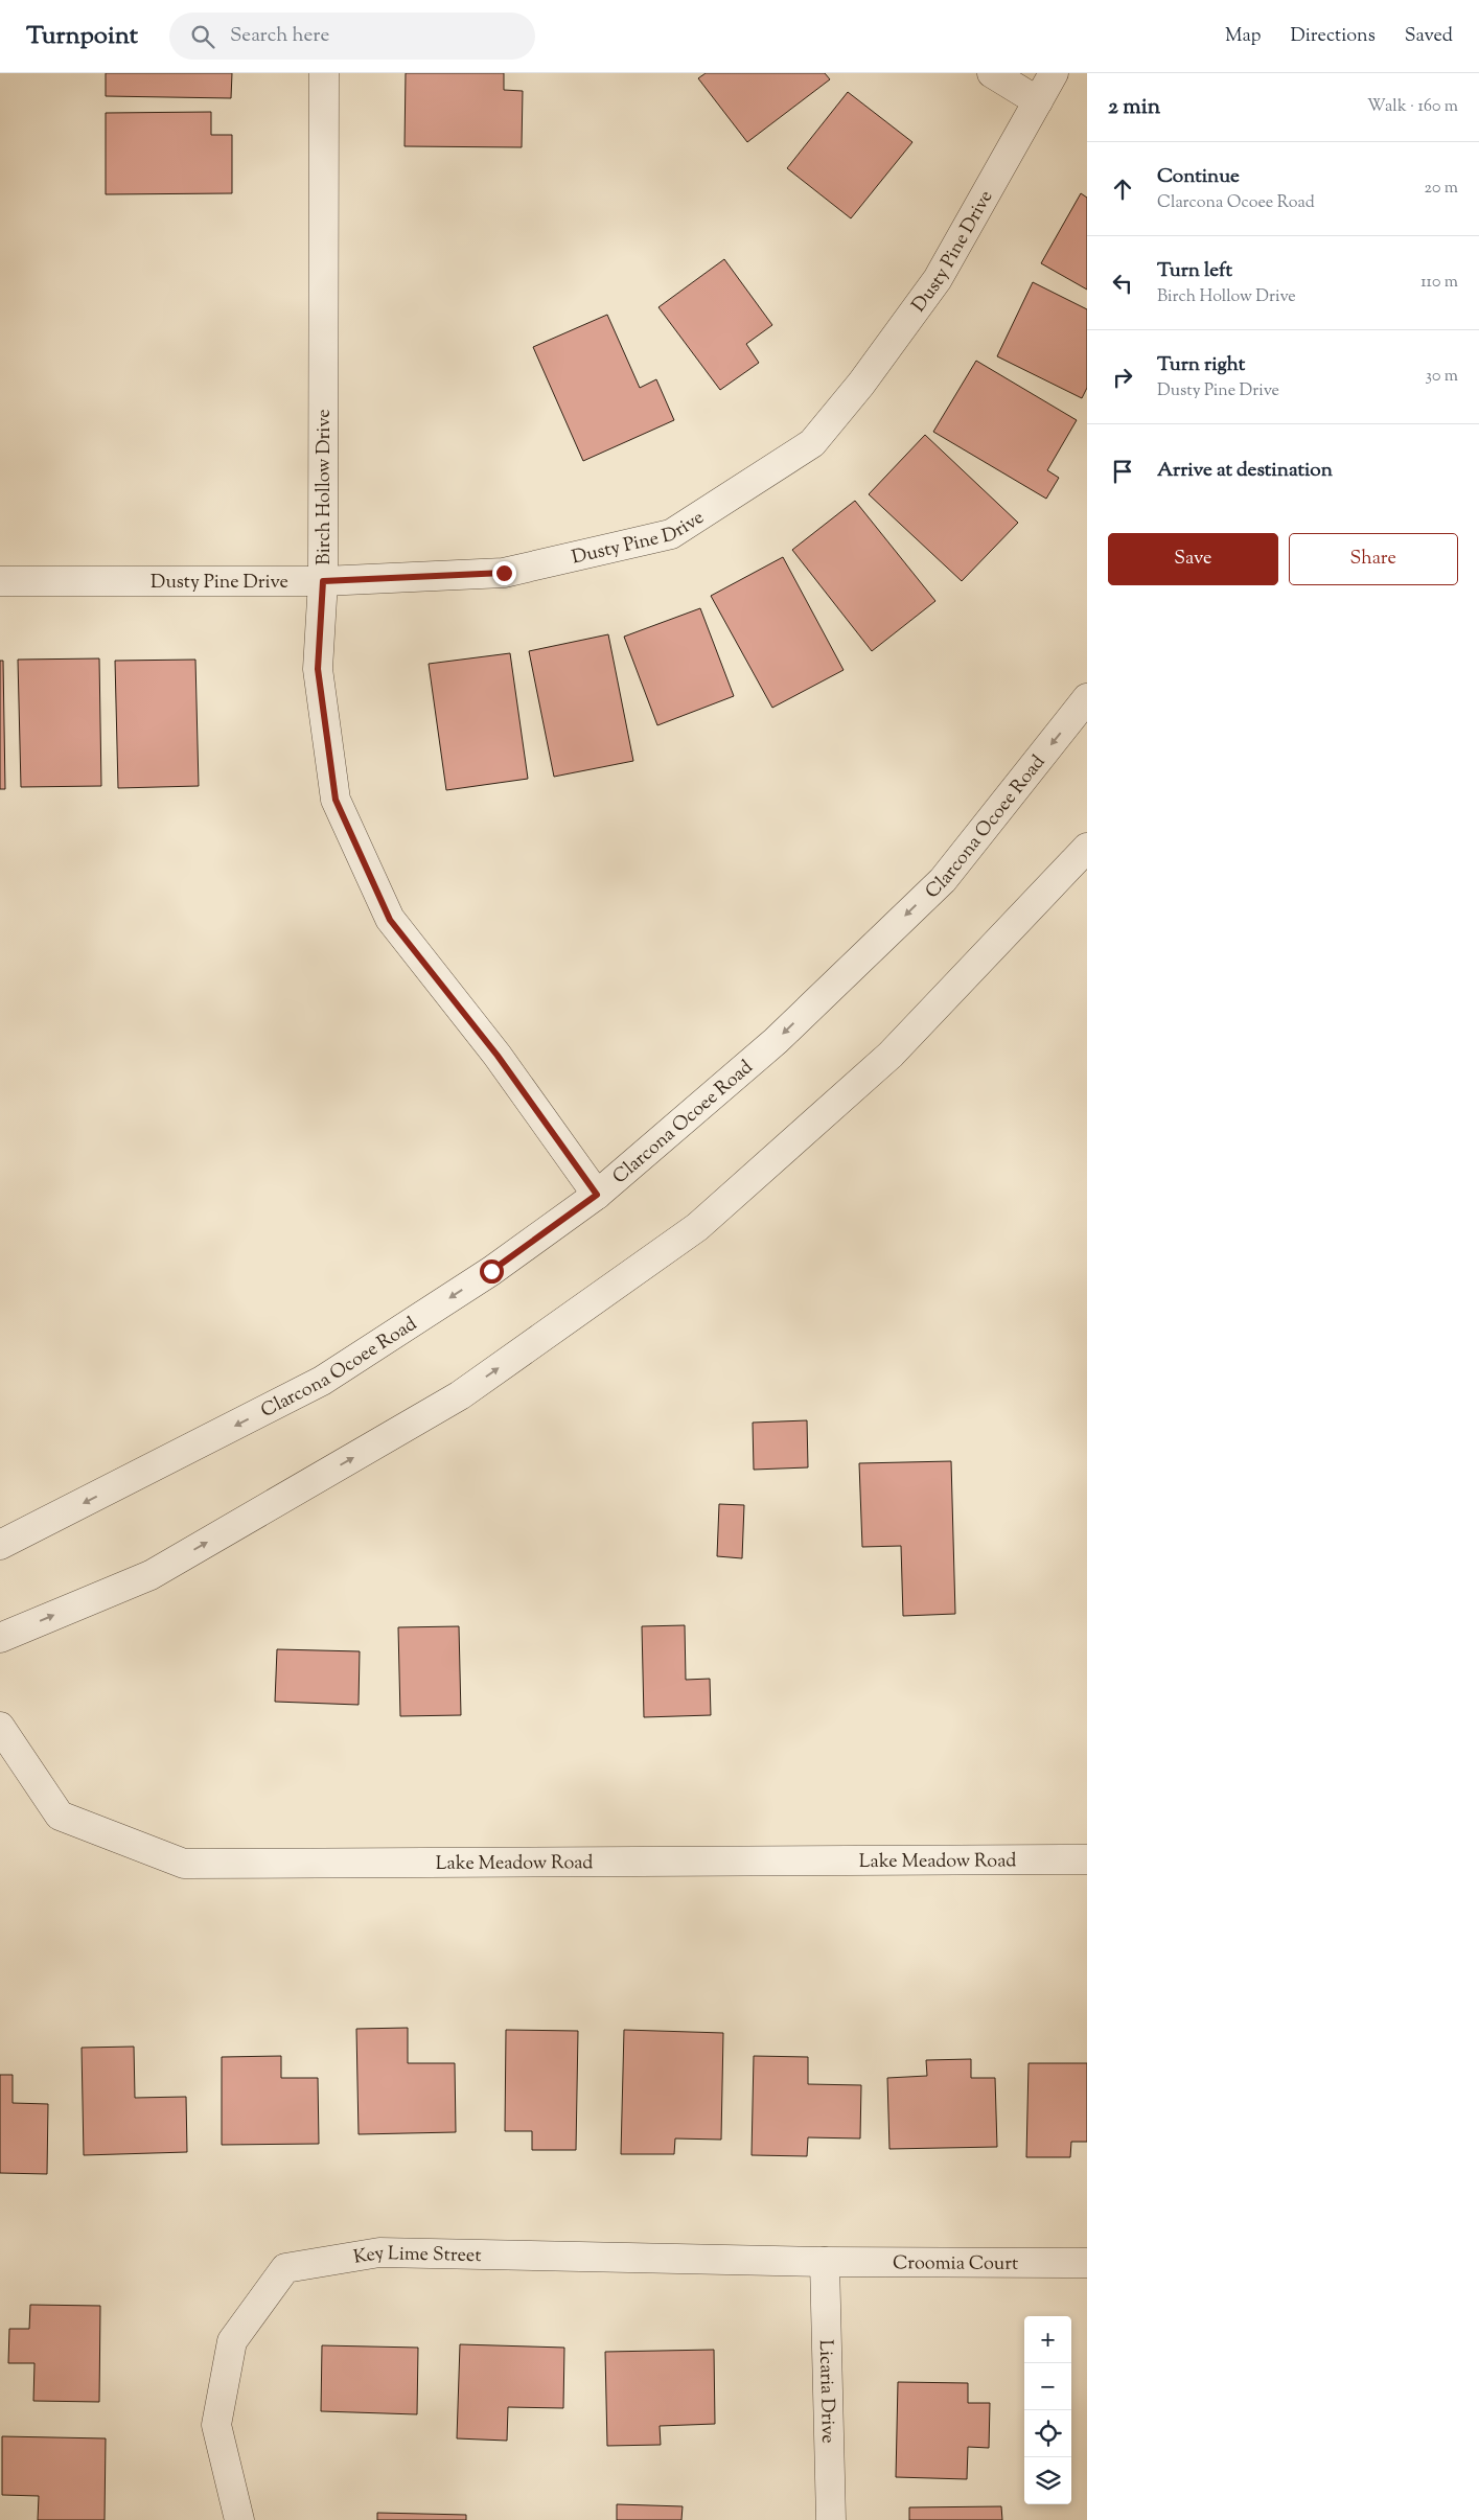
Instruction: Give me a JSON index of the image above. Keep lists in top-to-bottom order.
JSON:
{
  "streets": {
    "street": [
      "Dusty Pine Drive",
      "Birch Hollow Drive",
      "Clarcona Ocoee Road",
      "Lake Meadow Road",
      "Key Lime Street",
      "Croomia Court",
      "Licaria Drive"
    ]
  },
  "crossings": [
    ["Dusty Pine Drive", "Birch Hollow Drive"],
    ["Birch Hollow Drive", "Clarcona Ocoee Road"],
    ["Key Lime Street", "Croomia Court"],
    ["Key Lime Street", "Licaria Drive"],
    ["Croomia Court", "Licaria Drive"]
  ],
  "page": {
    "header": "Turnpoint",
    "search": "Search here",
    "nav": ["Map", "Directions", "Saved"],
    "heading": ["2 min", "Walk · 160 m"],
    "list": [
      ["Continue", "Clarcona Ocoee Road", "20 m"],
      ["Turn left", "Birch Hollow Drive", "110 m"],
      ["Turn right", "Dusty Pine Drive", "30 m"],
      "Arrive at destination"
    ],
    "buttons": ["Save", "Share"],
    "map_buttons": ["+", "−"]
  }
}
